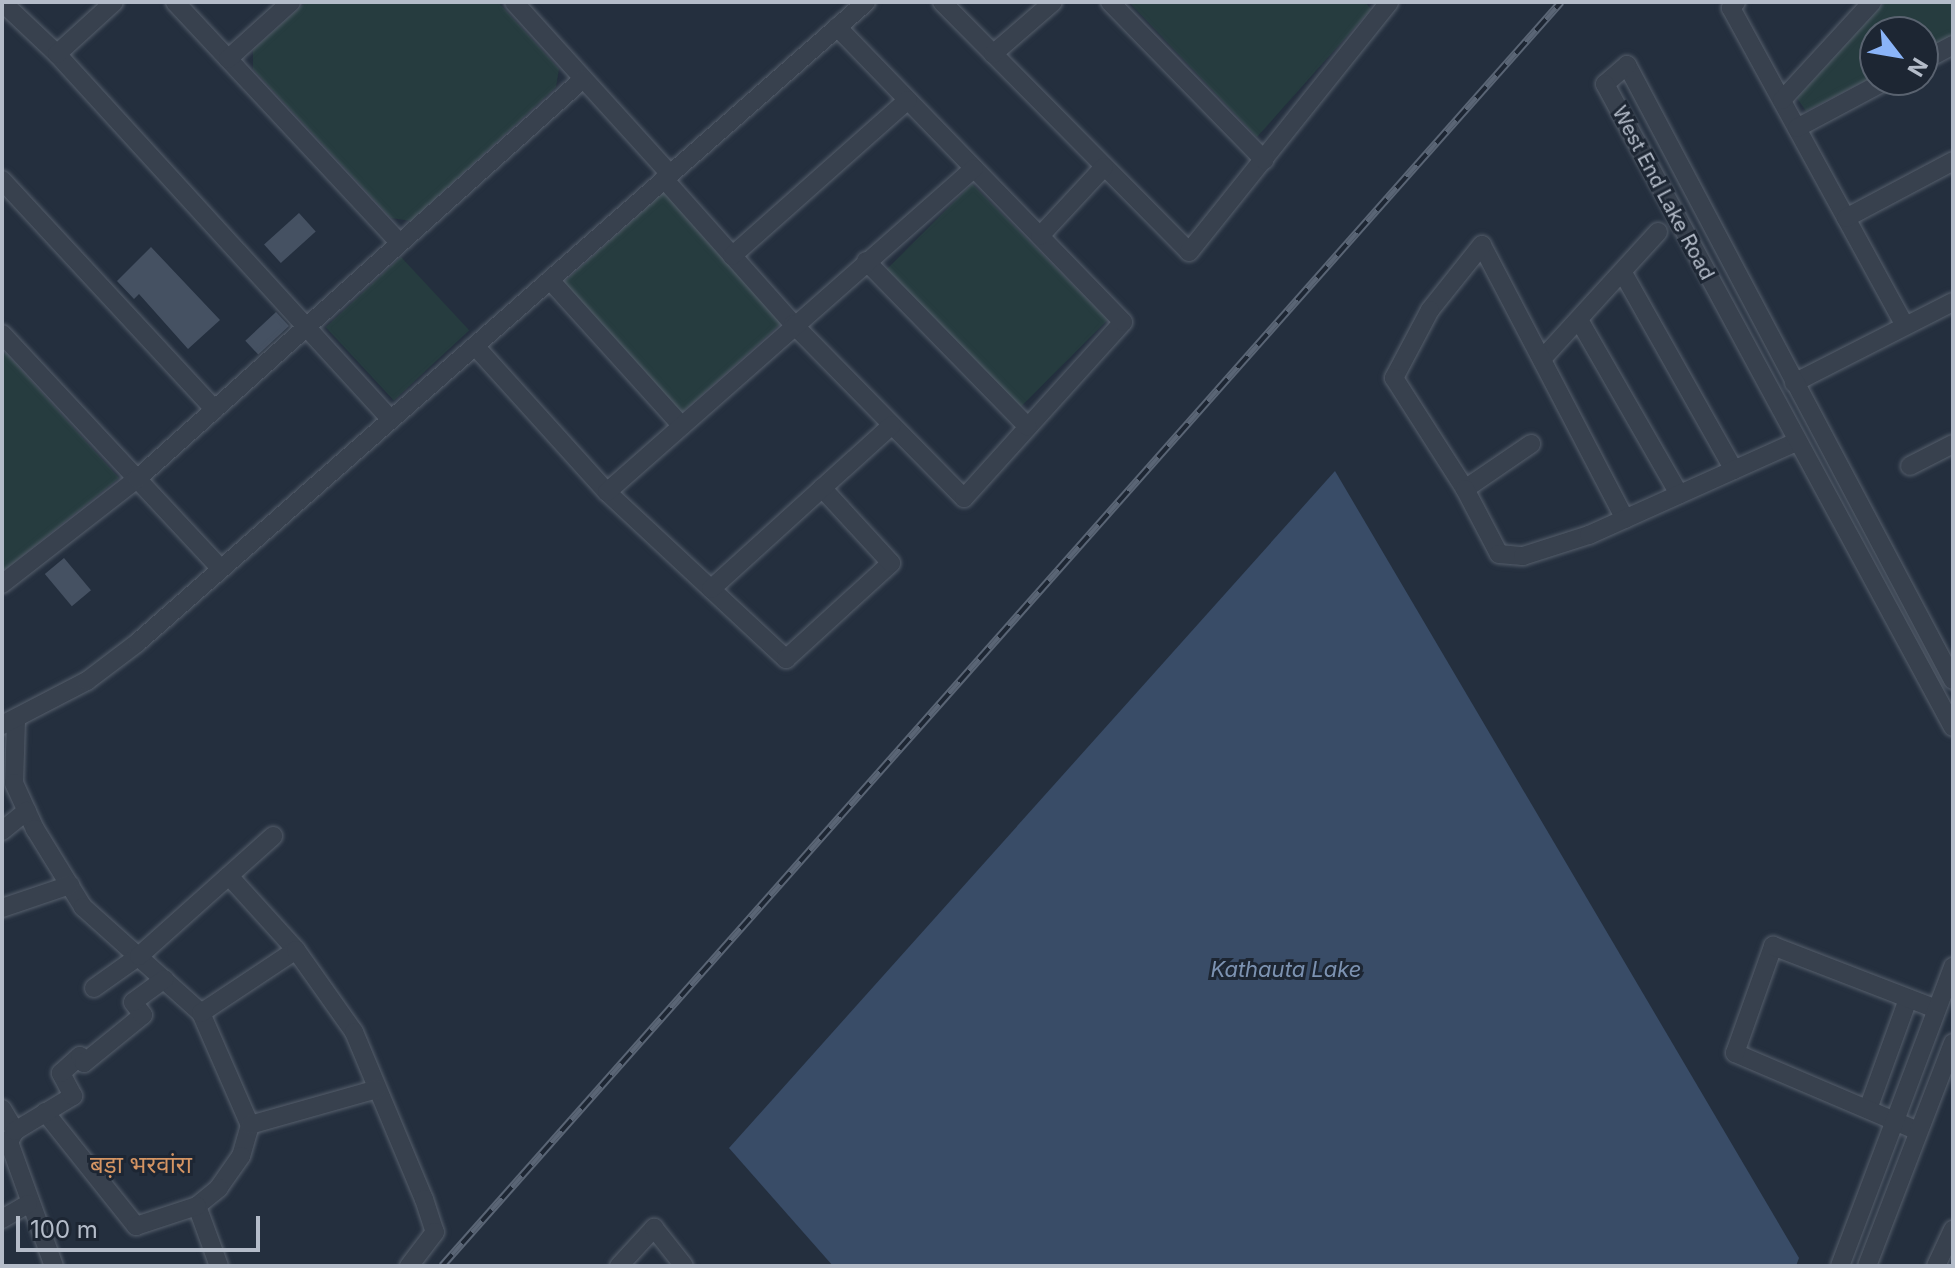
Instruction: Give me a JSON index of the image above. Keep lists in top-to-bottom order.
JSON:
{
  "streets": {
    "street": ["West End Lake Road"]
  },
  "districts": ["बड़ा भरवांरा"],
  "water": ["Kathauta Lake"],
  "scale_bar": "100 m",
  "north": "bottom right"
}
